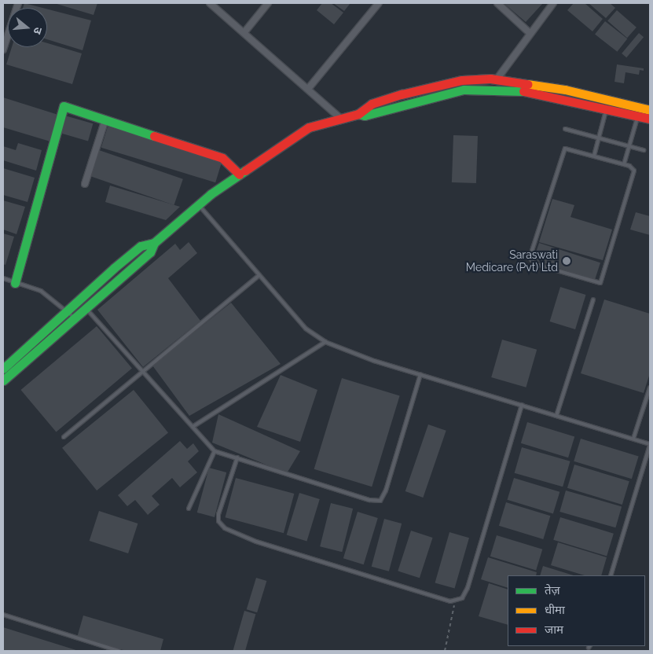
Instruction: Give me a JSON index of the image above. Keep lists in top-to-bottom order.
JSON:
{
  "places": ["Saraswati Medicare (Pvt) Ltd"],
  "legend": ["तेज़", "धीमा", "जाम"],
  "north": "right"
}
